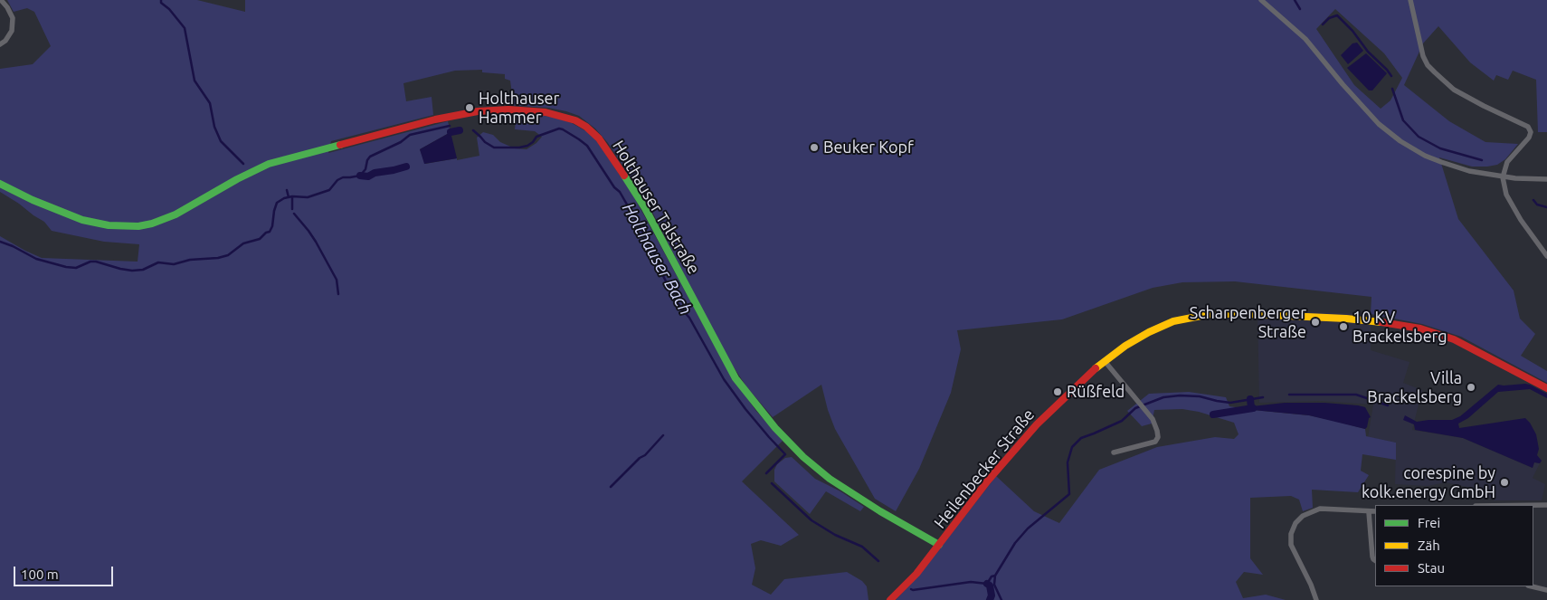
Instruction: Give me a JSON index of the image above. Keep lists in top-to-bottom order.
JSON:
{
  "streets": {
    "street": ["Holthauser Talstraße", "Heilenbecker Straße"]
  },
  "crossings": [
    ["Holthauser Talstraße", "Heilenbecker Straße"]
  ],
  "water": ["Holthauser Bach"],
  "places": [
    "Holthauser Hammer",
    "Beuker Kopf",
    "Scharpenberger Straße",
    "10 KV Brackelsberg",
    "Villa Brackelsberg",
    "Rüßfeld",
    "corespine by kolk.energy GmbH"
  ],
  "legend": ["Frei", "Zäh", "Stau"],
  "scale_bar": "100 m"
}
